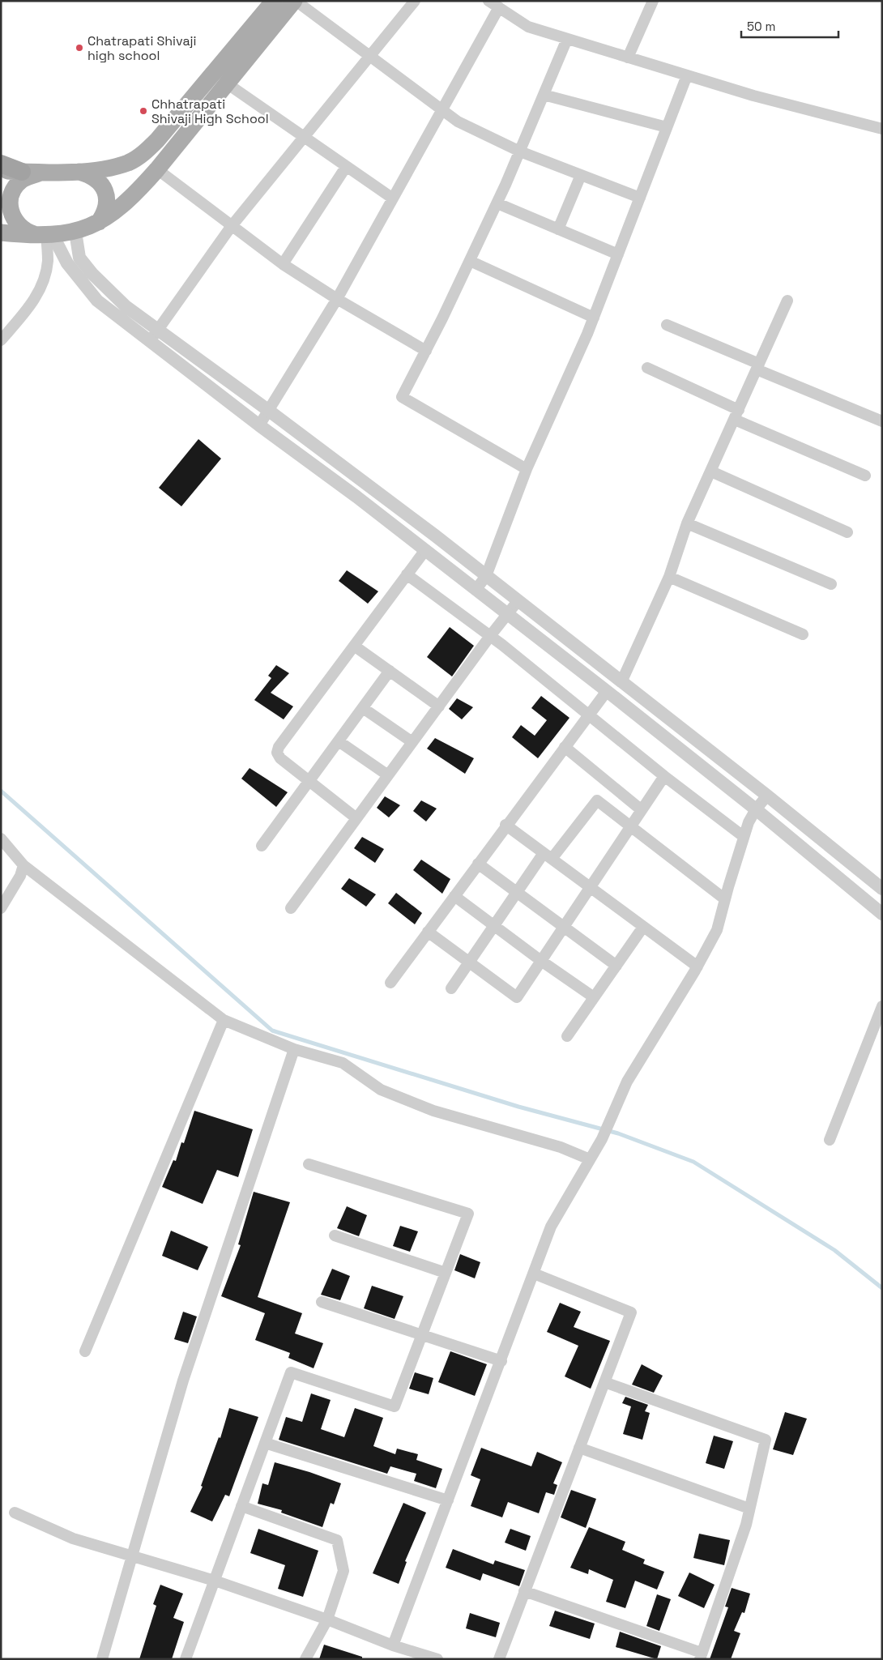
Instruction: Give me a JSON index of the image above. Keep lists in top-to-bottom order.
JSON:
{
  "places": ["Chatrapati Shivaji high school", "Chhatrapati Shivaji High School"],
  "scale_bar": "50 m"
}
